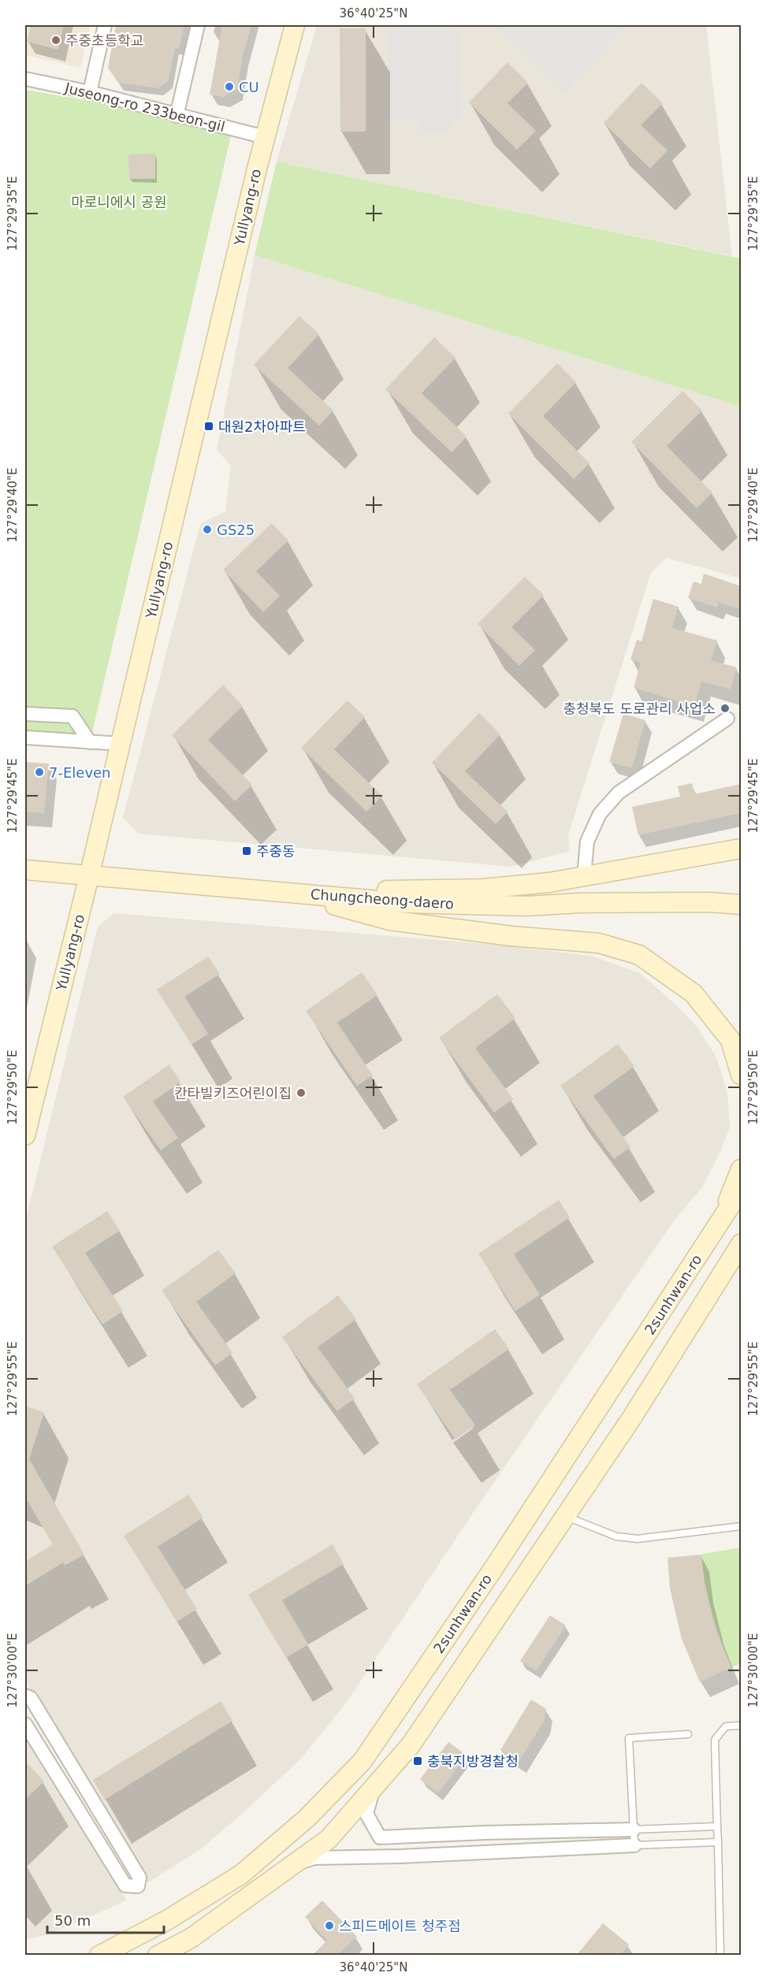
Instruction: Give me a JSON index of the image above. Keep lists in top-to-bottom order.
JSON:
{
  "streets": {
    "street": [
      "Juseong-ro 233beon-gil",
      "Yullyang-ro",
      "Chungcheong-daero",
      "2sunhwan-ro"
    ]
  },
  "crossings": [
    ["Juseong-ro 233beon-gil", "Yullyang-ro"],
    ["Yullyang-ro", "Chungcheong-daero"]
  ],
  "parks": ["마로니에시 공원"],
  "places": {
    "other": [
      "주중초등학교",
      "CU",
      "GS25",
      "충청북도 도로관리 사업소",
      "7-Eleven",
      "칸타빌키즈어린이집",
      "스피드메이트 청주점"
    ],
    "transit": ["대원2차아파트", "주중동", "충북지방경찰청"]
  },
  "scale_bar": "50 m",
  "coordinates": [
    "36°40'25\"N",
    "127°29'35\"E",
    "127°29'40\"E",
    "127°29'45\"E",
    "127°29'50\"E",
    "127°29'55\"E",
    "127°30'00\"E"
  ]
}
